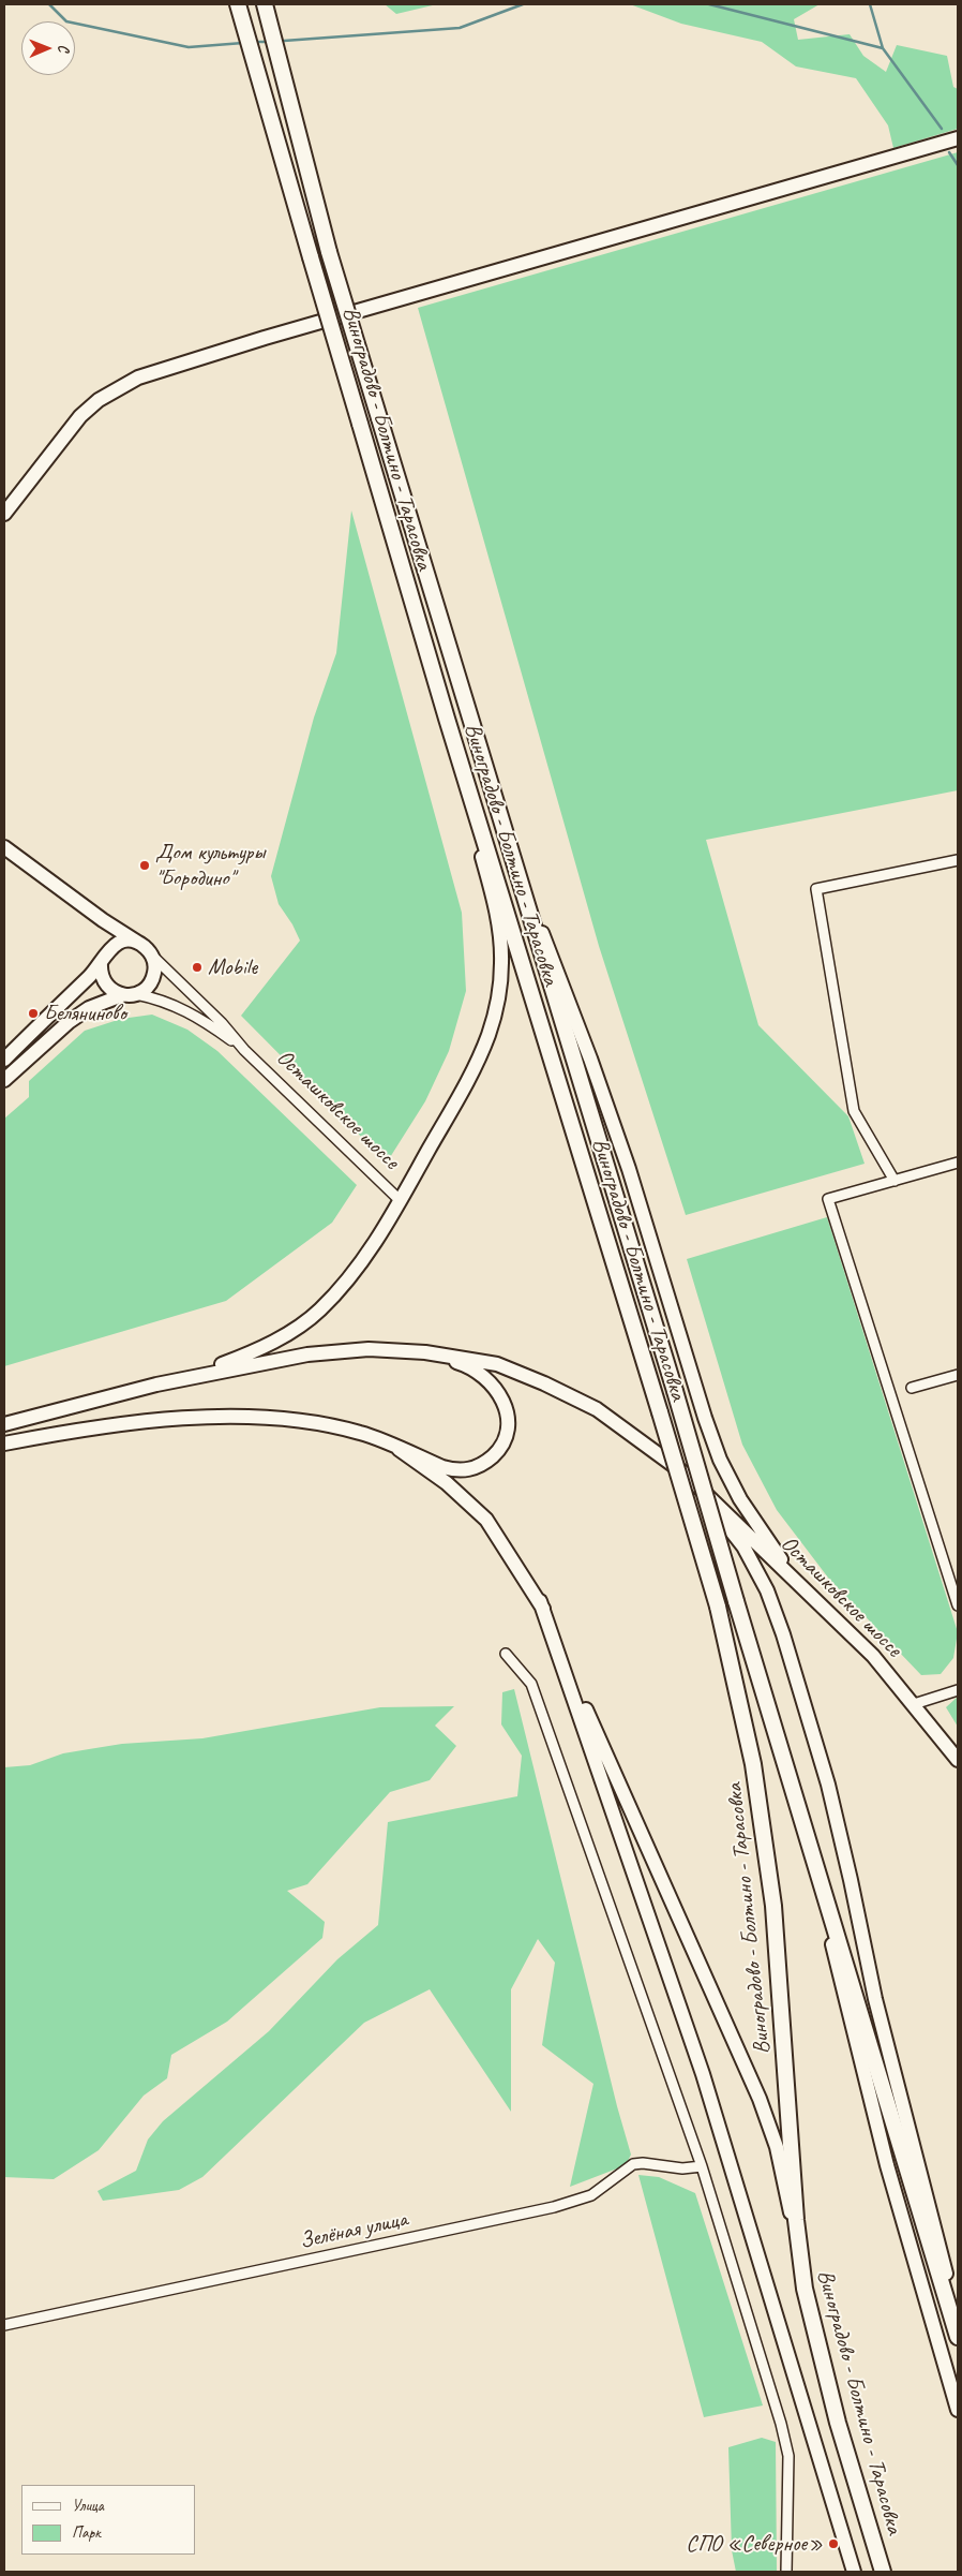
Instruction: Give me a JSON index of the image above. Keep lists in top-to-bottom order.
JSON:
{
  "streets": {
    "main road": ["Виноградово - Болтино - Тарасовка", "Осташковское шоссе"],
    "street": ["Зелёная улица"]
  },
  "places": [
    "Дом культуры \"Бородино\"",
    "Mobile",
    "Беляниново",
    "СПО «Северное»"
  ],
  "legend": ["Улица", "Парк"],
  "north": "right"
}
